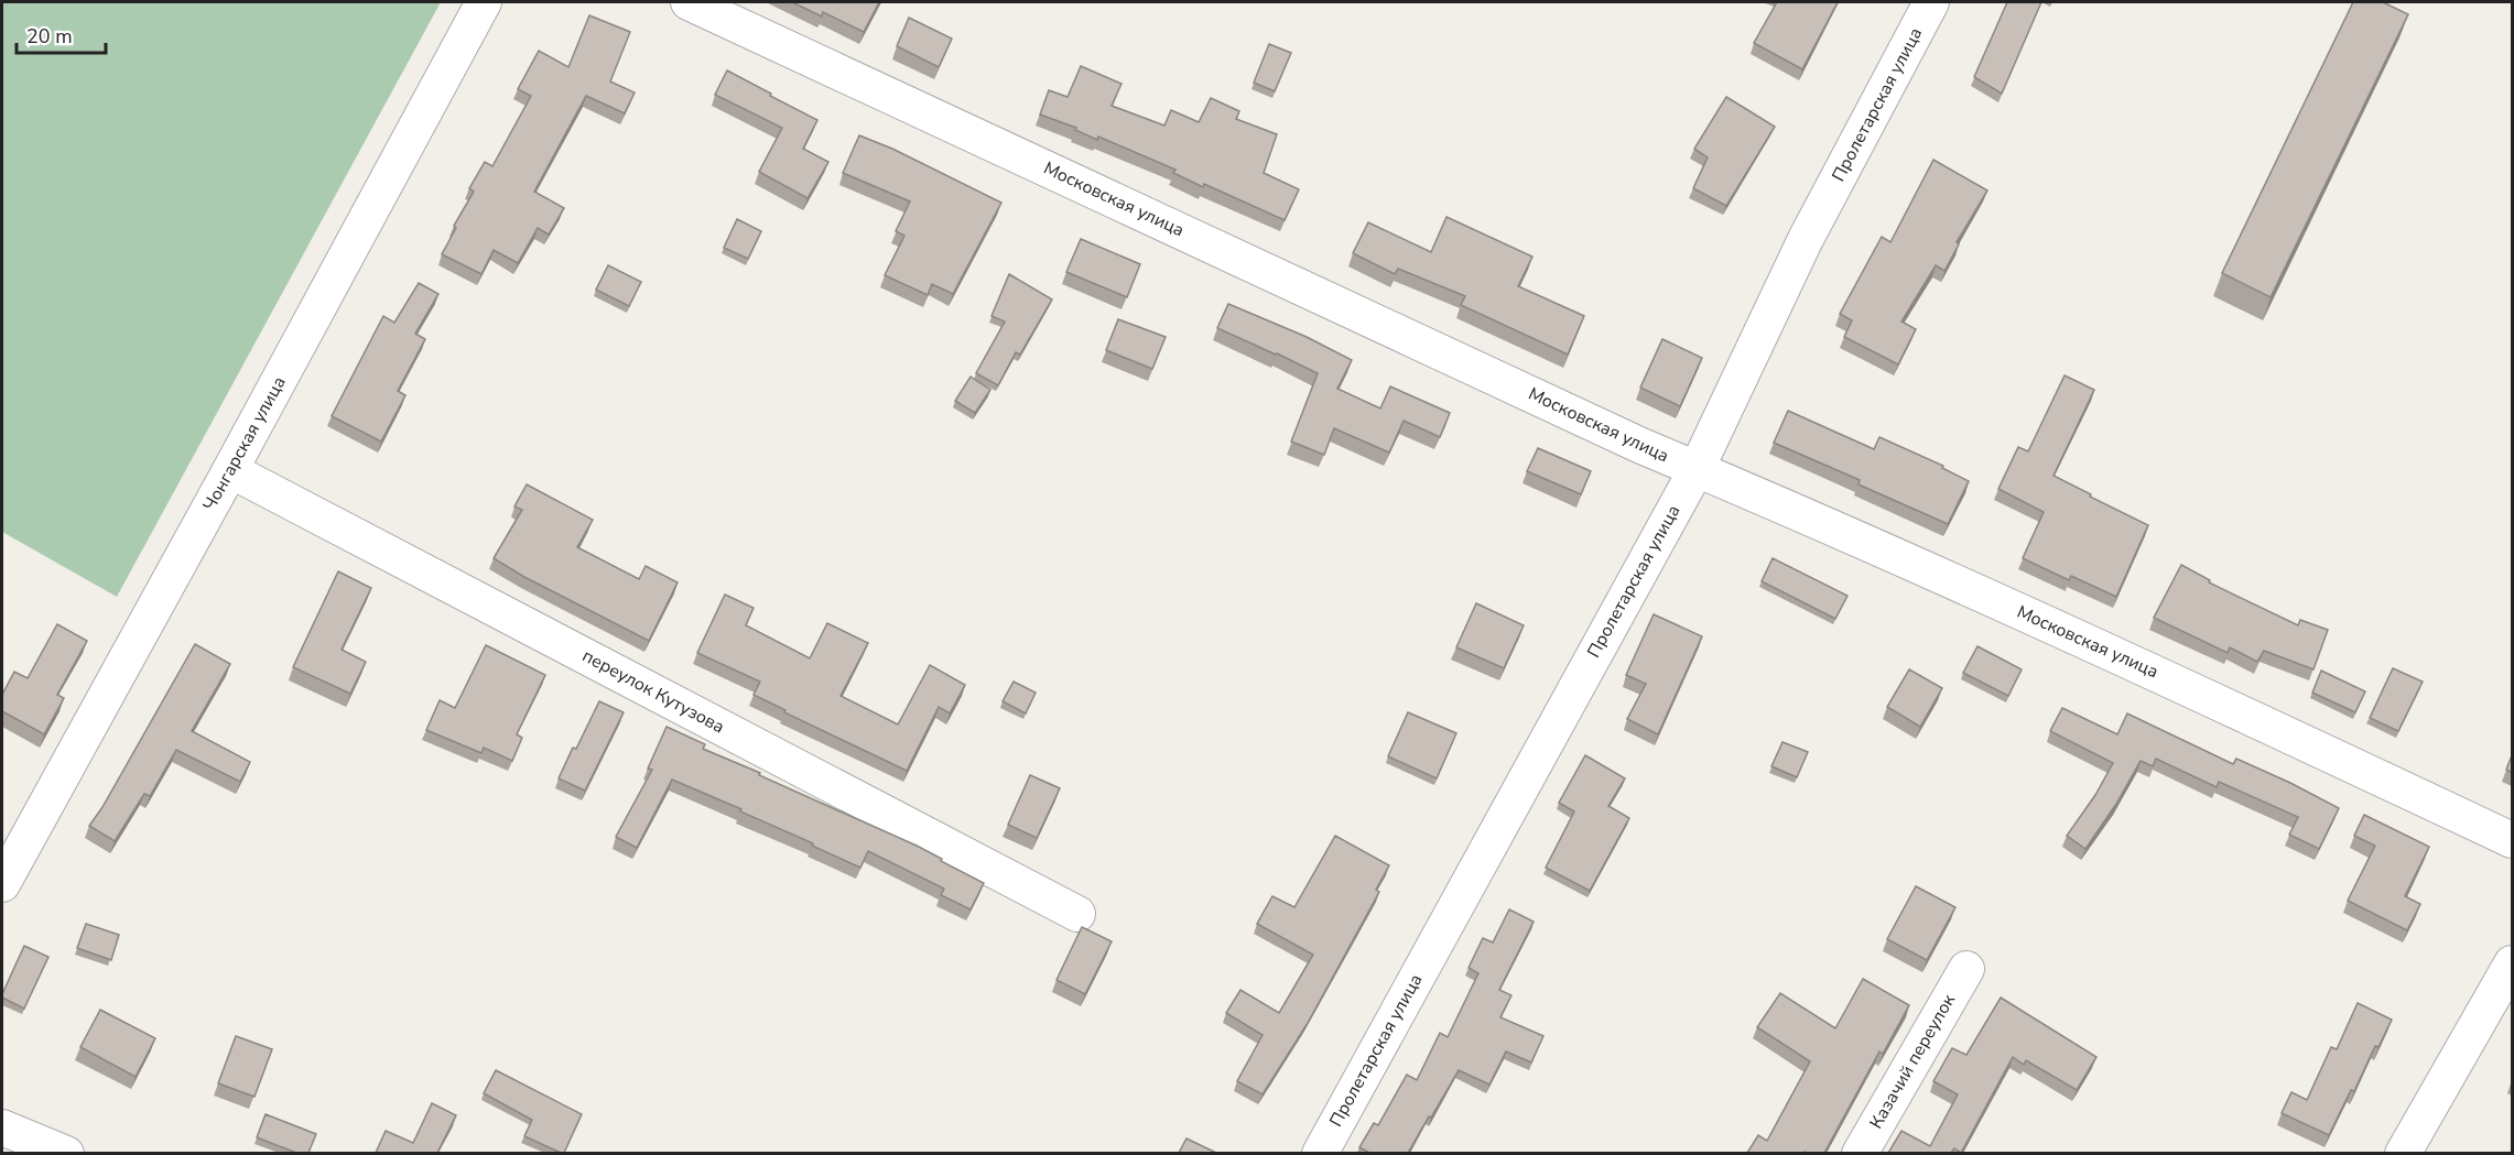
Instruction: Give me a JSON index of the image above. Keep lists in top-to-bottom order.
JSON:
{
  "streets": {
    "street": [
      "Пролетарская улица",
      "Московская улица",
      "Чонгарская улица",
      "переулок Кутузова",
      "Казачий переулок"
    ]
  },
  "crossings": [
    ["Пролетарская улица", "Московская улица"],
    ["Чонгарская улица", "переулок Кутузова"]
  ],
  "scale_bar": "20 m"
}
